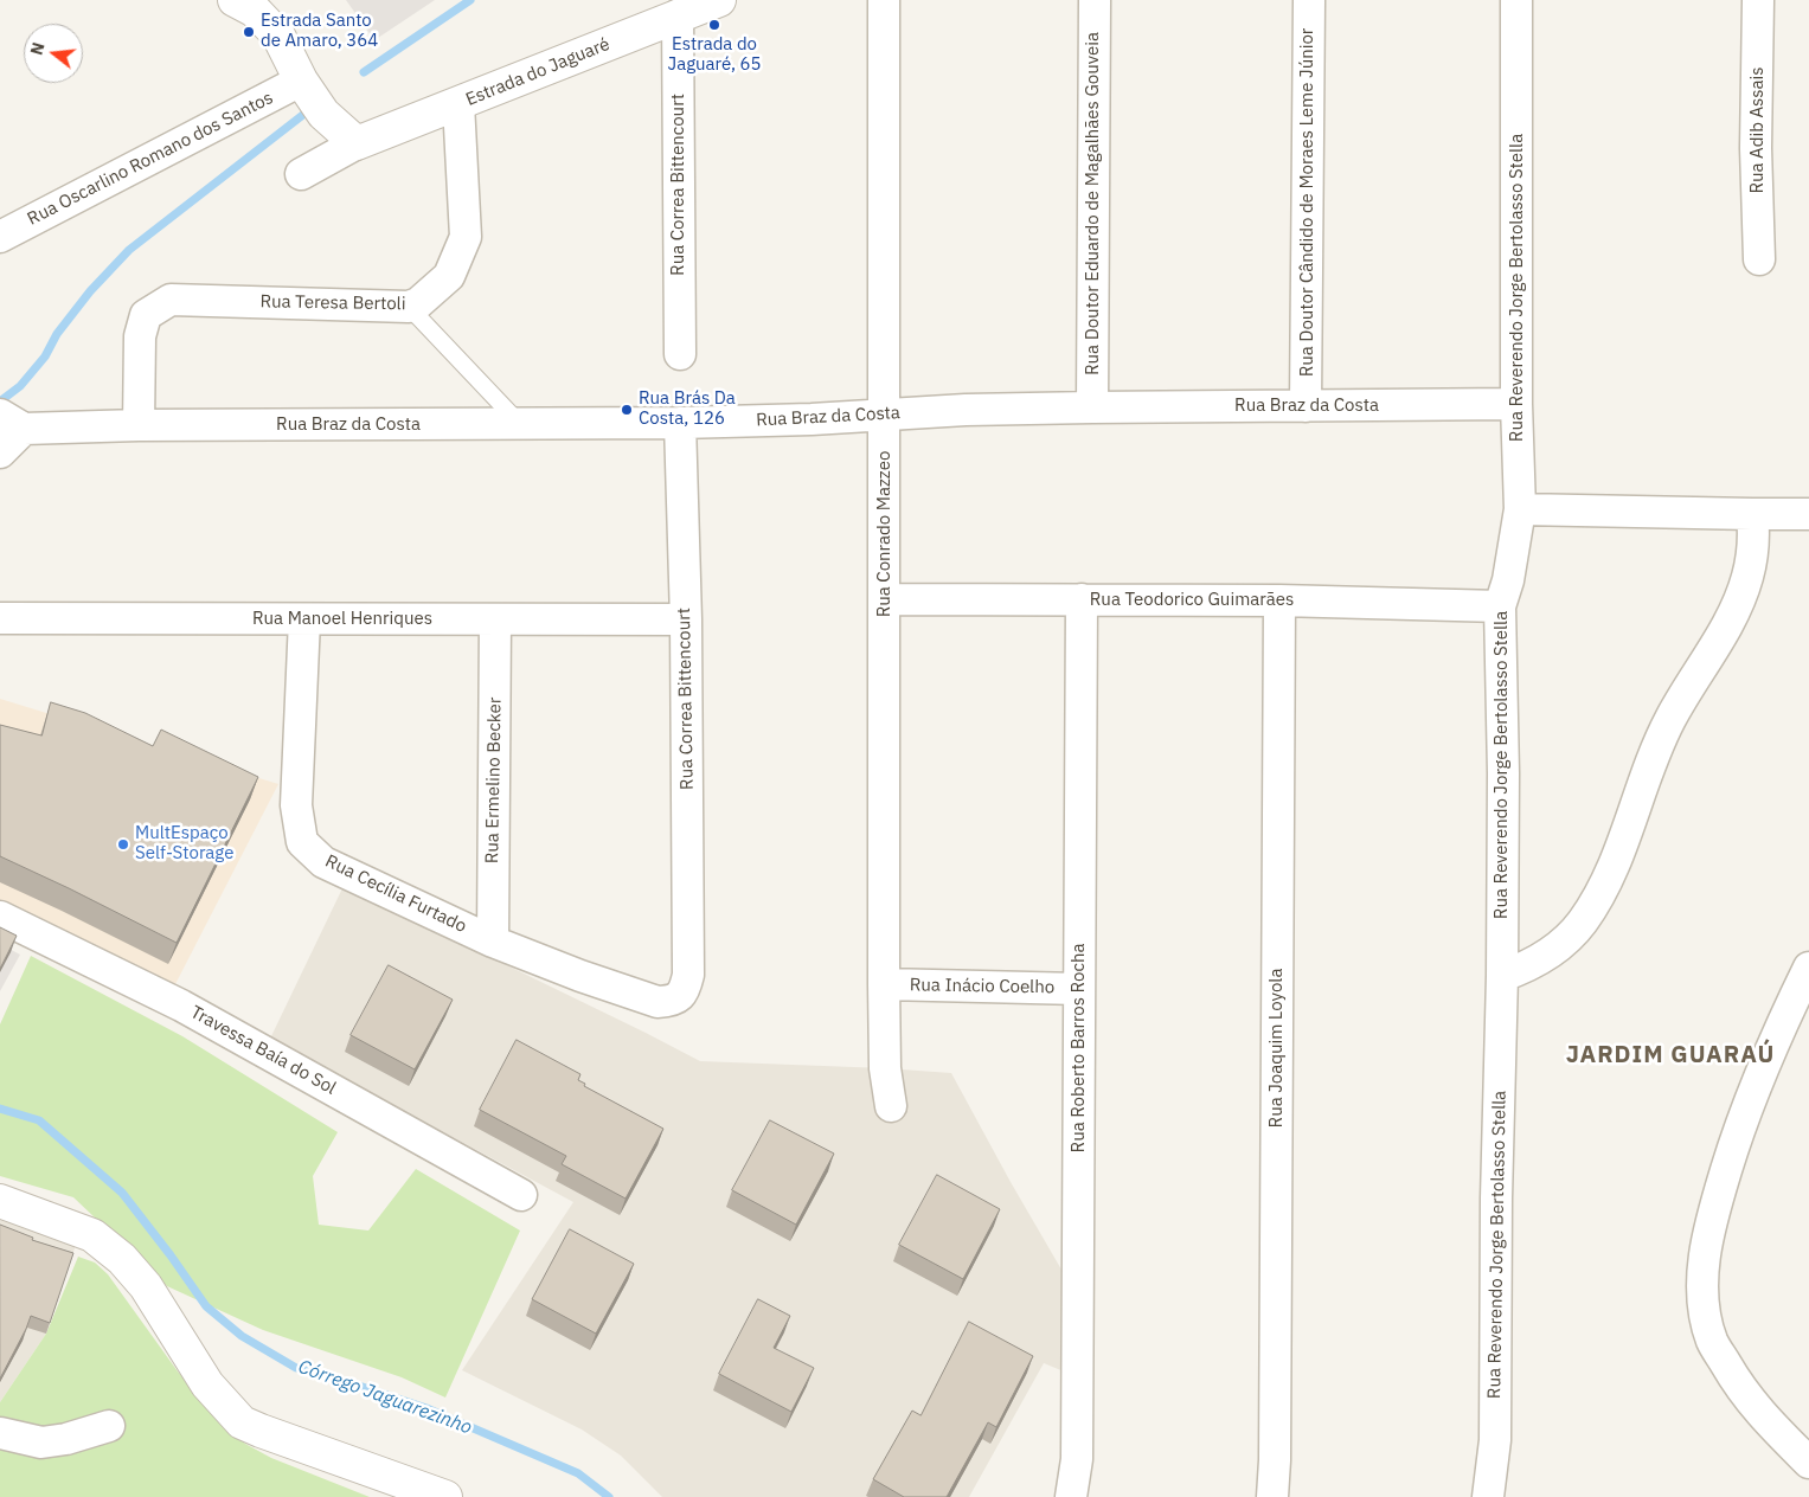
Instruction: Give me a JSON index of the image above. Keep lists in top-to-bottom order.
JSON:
{
  "streets": {
    "street": [
      "Estrada do Jaguaré",
      "Rua Adib Assais",
      "Rua Oscarlino Romano dos Santos",
      "Rua Correa Bittencourt",
      "Rua Doutor Cândido de Moraes Leme Júnior",
      "Rua Doutor Eduardo de Magalhães Gouveia",
      "Rua Reverendo Jorge Bertolasso Stella",
      "Rua Teresa Bertoli",
      "Rua Braz da Costa",
      "Rua Conrado Mazzeo",
      "Rua Teodorico Guimarães",
      "Rua Manoel Henriques",
      "Rua Ermelino Becker",
      "Rua Cecília Furtado",
      "Rua Inácio Coelho",
      "Rua Roberto Barros Rocha",
      "Rua Joaquim Loyola",
      "Travessa Baía do Sol"
    ]
  },
  "crossings": [
    ["Estrada do Jaguaré", "Rua Correa Bittencourt"],
    ["Estrada do Jaguaré", "Rua Teresa Bertoli"],
    ["Rua Correa Bittencourt", "Rua Braz da Costa"],
    ["Rua Correa Bittencourt", "Rua Manoel Henriques"],
    ["Rua Correa Bittencourt", "Rua Cecília Furtado"],
    ["Rua Doutor Cândido de Moraes Leme Júnior", "Rua Braz da Costa"],
    ["Rua Doutor Eduardo de Magalhães Gouveia", "Rua Braz da Costa"],
    ["Rua Reverendo Jorge Bertolasso Stella", "Rua Braz da Costa"],
    ["Rua Reverendo Jorge Bertolasso Stella", "Rua Teodorico Guimarães"],
    ["Rua Teresa Bertoli", "Rua Braz da Costa"],
    ["Rua Braz da Costa", "Rua Conrado Mazzeo"],
    ["Rua Conrado Mazzeo", "Rua Teodorico Guimarães"],
    ["Rua Conrado Mazzeo", "Rua Inácio Coelho"],
    ["Rua Teodorico Guimarães", "Rua Roberto Barros Rocha"],
    ["Rua Teodorico Guimarães", "Rua Joaquim Loyola"],
    ["Rua Manoel Henriques", "Rua Ermelino Becker"],
    ["Rua Manoel Henriques", "Rua Cecília Furtado"],
    ["Rua Ermelino Becker", "Rua Cecília Furtado"],
    ["Rua Inácio Coelho", "Rua Roberto Barros Rocha"]
  ],
  "districts": ["JARDIM GUARAÚ"],
  "water": ["Córrego Jaguarezinho"],
  "places": [
    "Estrada do Jaguaré, 65",
    "Estrada Santo de Amaro, 364",
    "Rua Brás Da Costa, 126",
    "MultEspaço Self-Storage"
  ],
  "north": "left"
}
